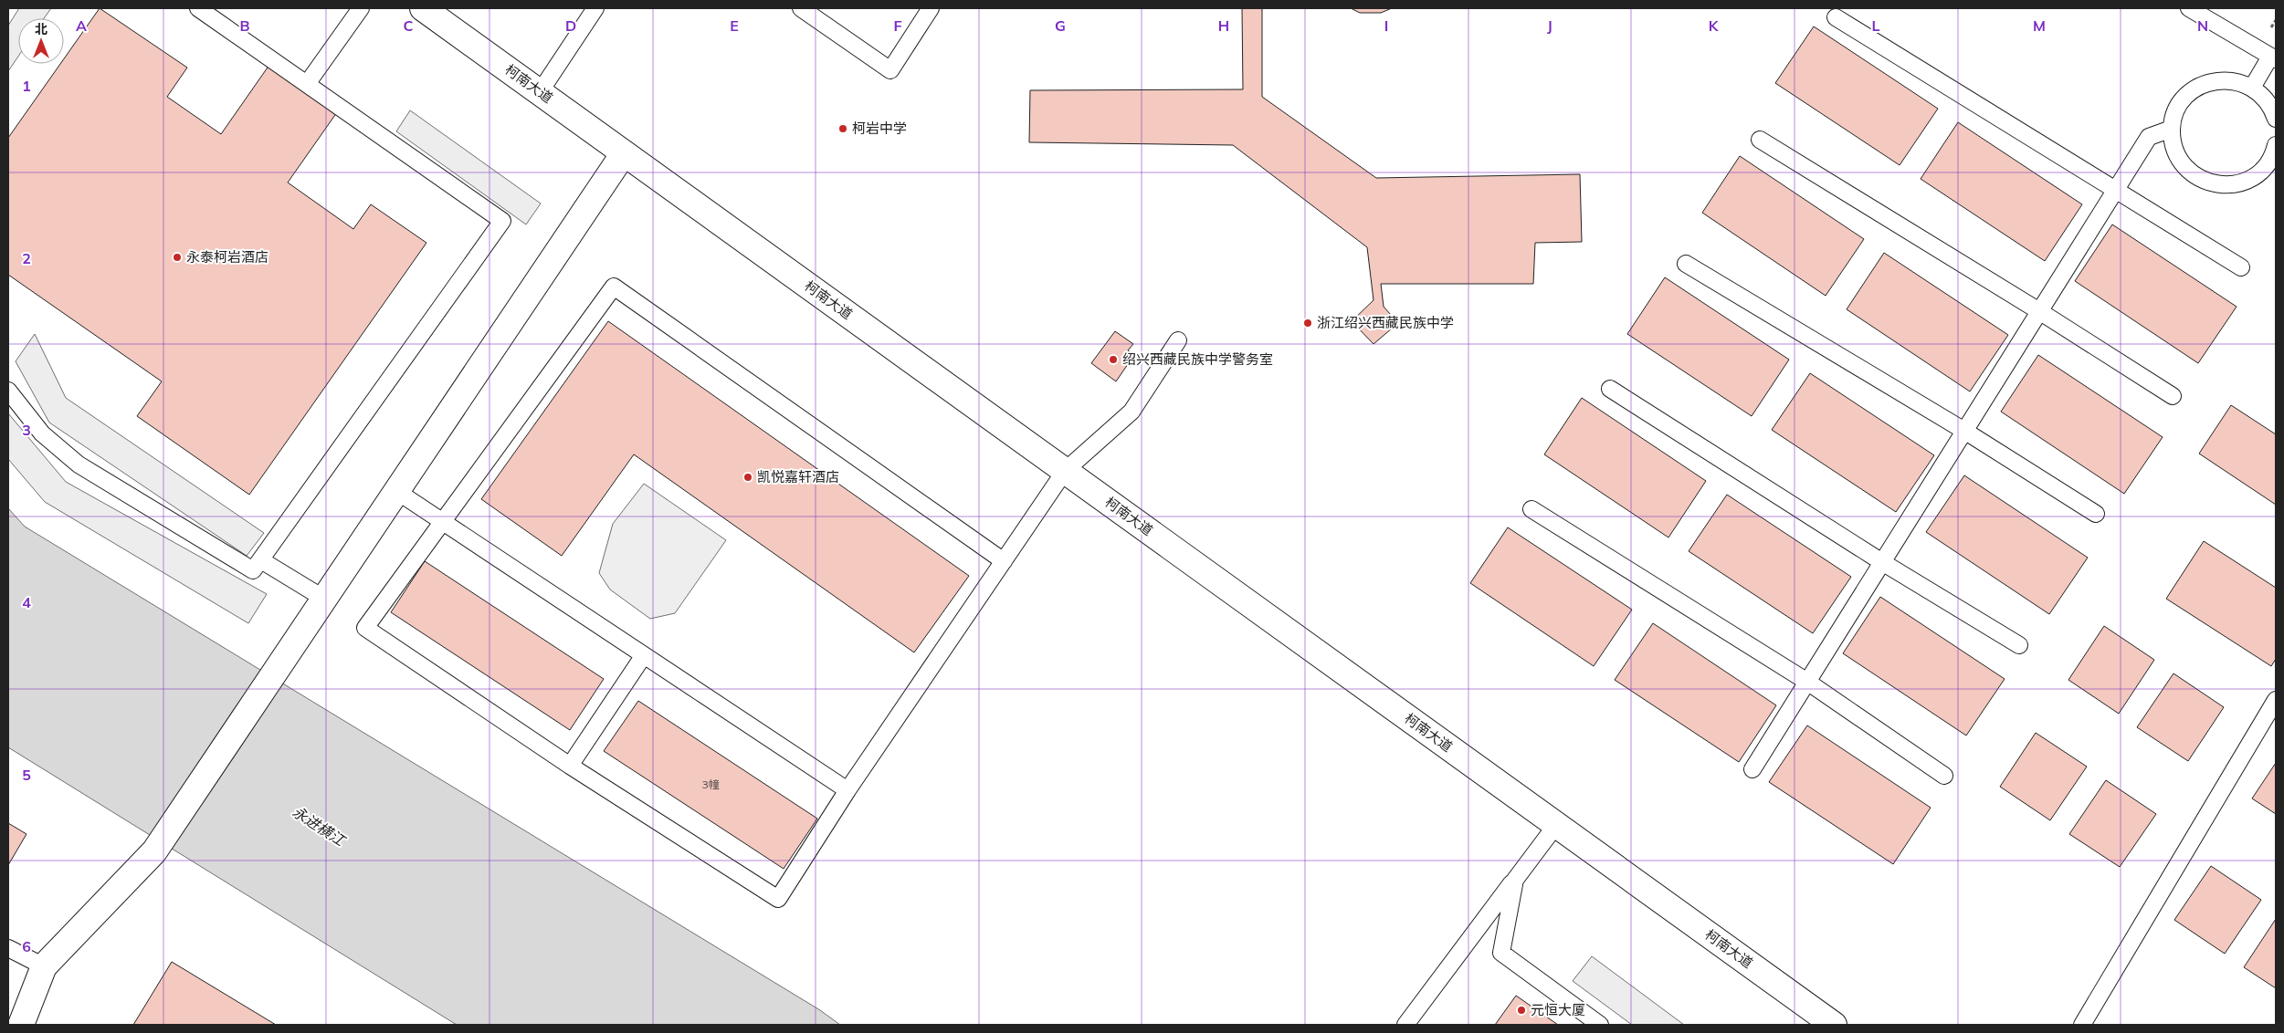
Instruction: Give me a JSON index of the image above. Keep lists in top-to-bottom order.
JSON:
{
  "streets": {
    "main road": ["柯南大道"]
  },
  "water": ["永进横江"],
  "places": [
    "柯岩中学",
    "永泰柯岩酒店",
    "浙江绍兴西藏民族中学",
    "绍兴西藏民族中学警务室",
    "凯悦嘉轩酒店",
    "元恒大厦"
  ],
  "house_numbers": ["3幢"],
  "north": "top",
  "grid": {
    "columns": [
      "A",
      "B",
      "C",
      "D",
      "E",
      "F",
      "G",
      "H",
      "I",
      "J",
      "K",
      "L",
      "M",
      "N"
    ],
    "rows": [
      "1",
      "2",
      "3",
      "4",
      "5",
      "6"
    ]
  }
}
